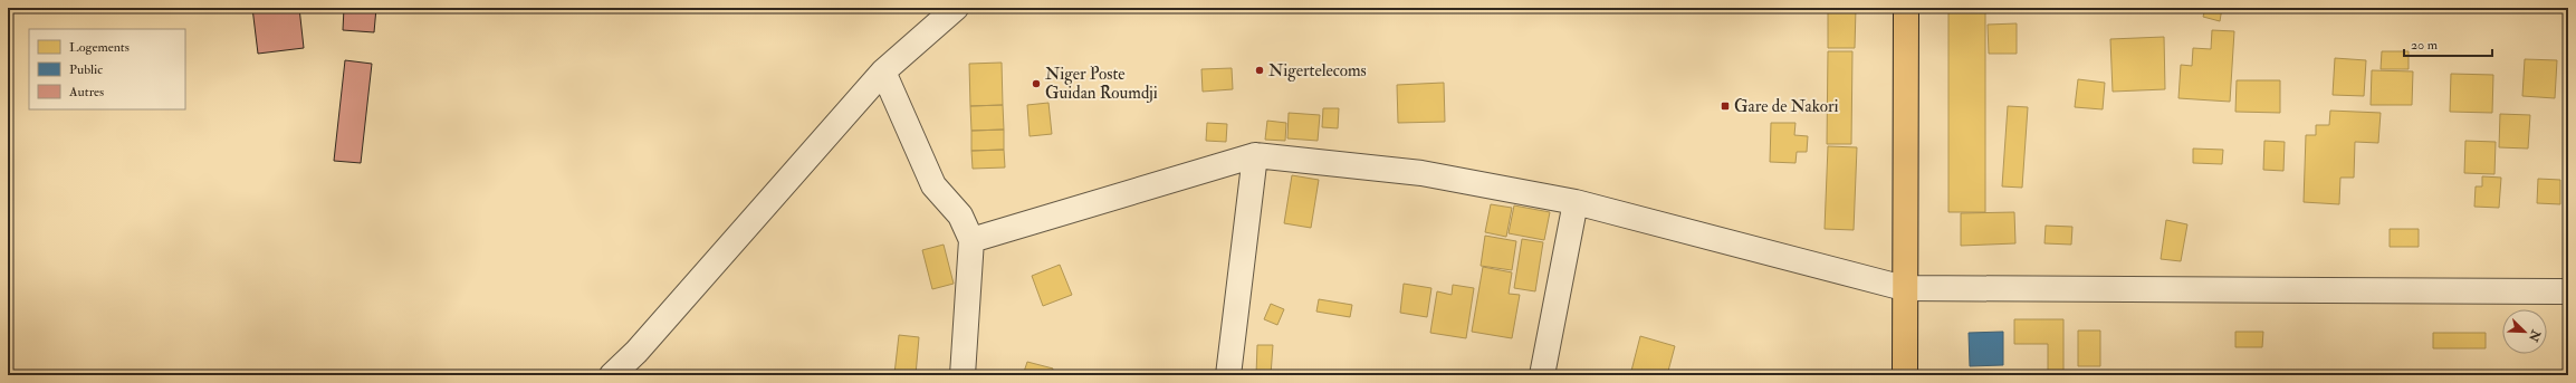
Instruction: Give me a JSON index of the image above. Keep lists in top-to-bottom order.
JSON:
{
  "places": {
    "other": ["Nigertelecoms", "Niger Poste Guidan Roumdji"],
    "transit": ["Gare de Nakori"]
  },
  "legend": ["Logements", "Public", "Autres"],
  "scale_bar": "20 m",
  "north": "bottom right"
}
